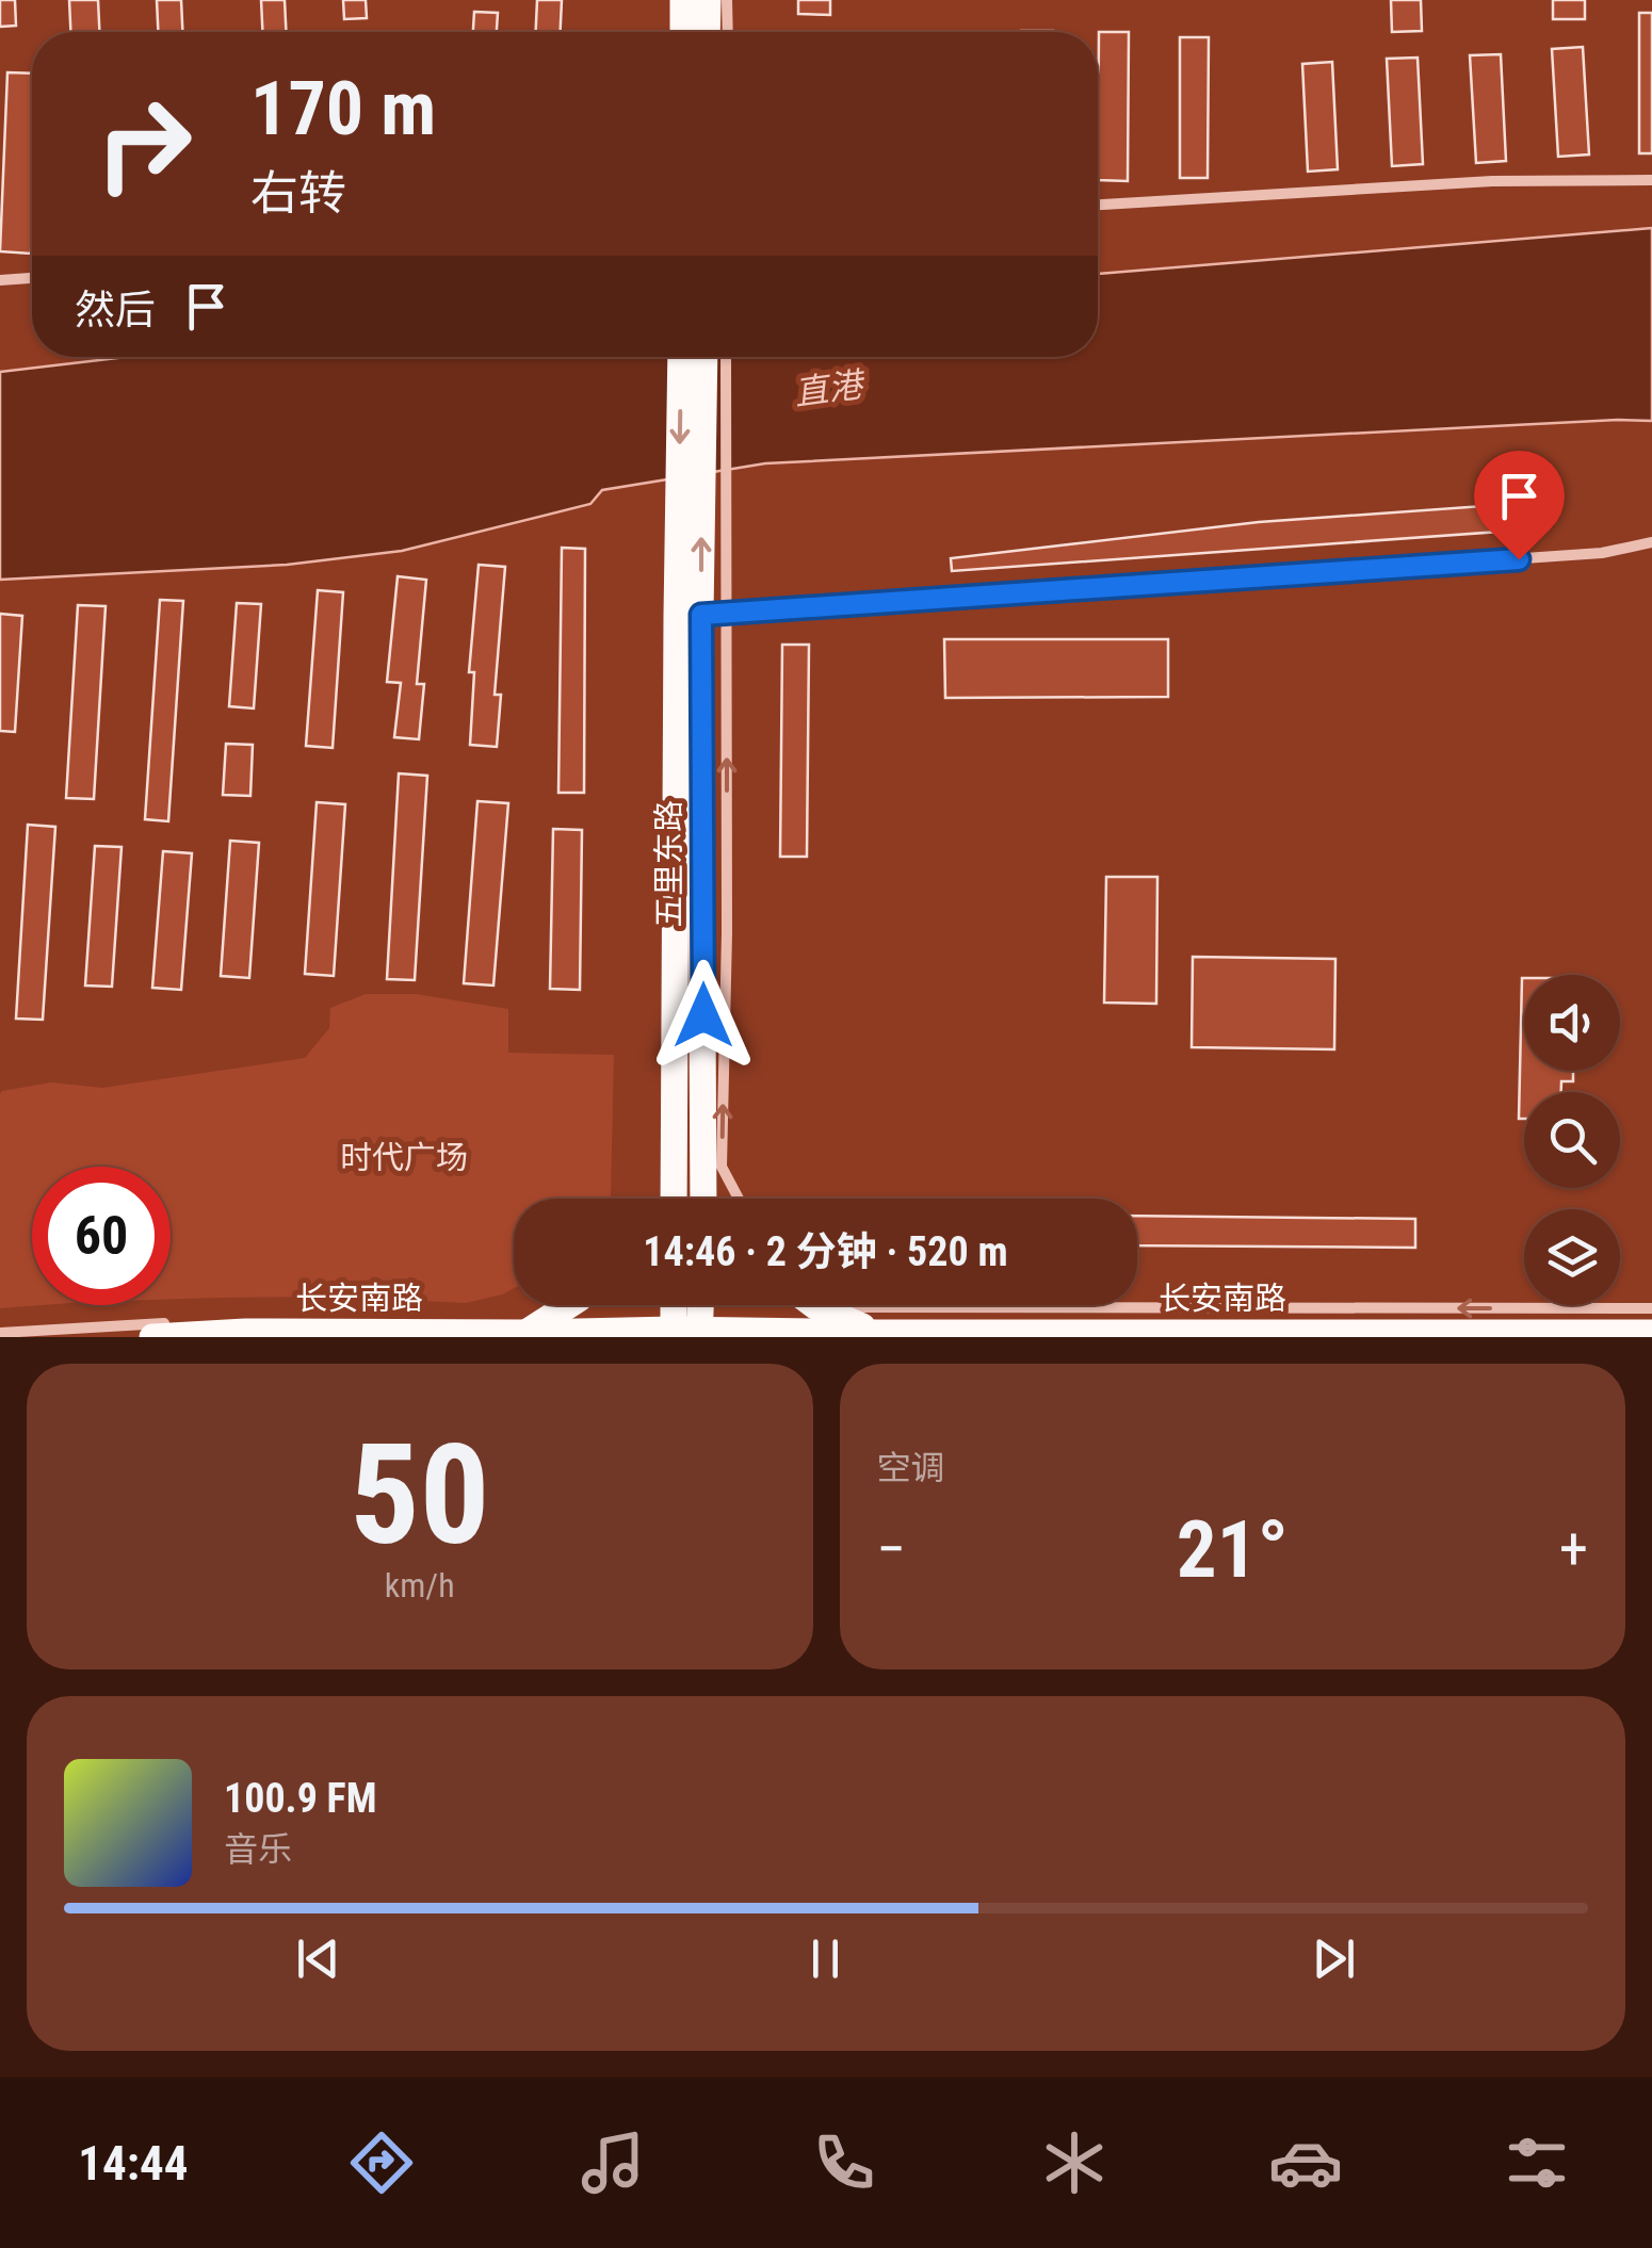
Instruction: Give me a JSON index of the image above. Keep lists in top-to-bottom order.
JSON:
{
  "streets": {
    "main road": ["五里东路", "长安南路"]
  },
  "water": ["直港"],
  "parks": ["时代广场"],
  "page": {
    "turn": ["170 m", "右转"],
    "then": "然后",
    "limit": "60",
    "trip": "14:46 · 2 分钟 · 520 m",
    "tile": [
      ["50", "km/h"],
      "空调"
    ],
    "heat": ["−", "21°", "+"],
    "song": ["100.9 FM", "音乐"],
    "tabs": "14:44"
  }
}
